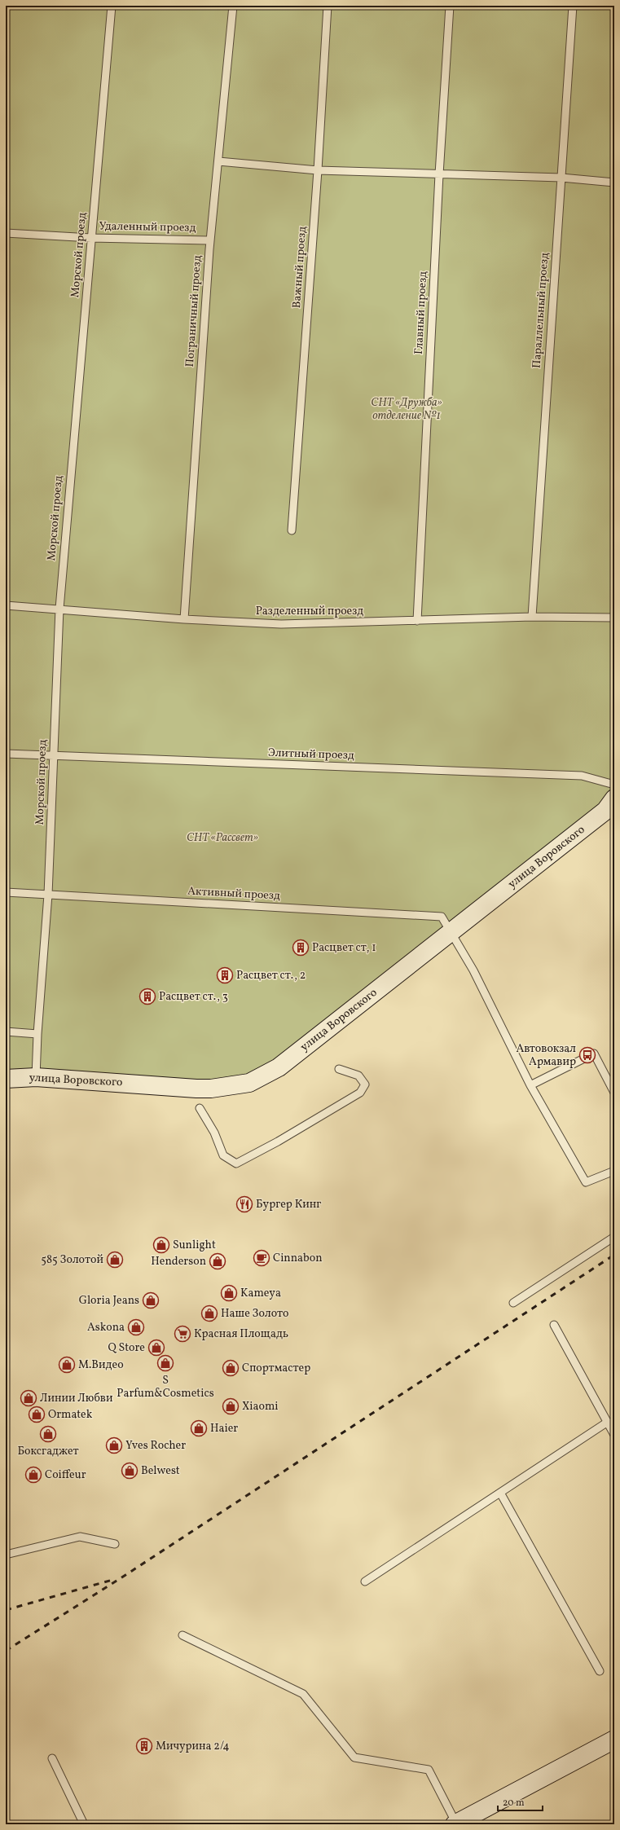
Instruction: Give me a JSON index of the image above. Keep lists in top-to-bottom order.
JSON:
{
  "streets": {
    "street": ["улица Воровского"],
    "lane": [
      "Удаленный проезд",
      "Морской проезд",
      "Важный проезд",
      "Параллельный проезд",
      "Пограничный проезд",
      "Главный проезд",
      "Разделенный проезд",
      "Элитный проезд",
      "Активный проезд"
    ]
  },
  "crossings": [
    ["Удаленный проезд", "Морской проезд"],
    ["Удаленный проезд", "Пограничный проезд"],
    ["Морской проезд", "Разделенный проезд"],
    ["Морской проезд", "Элитный проезд"],
    ["Морской проезд", "улица Воровского"],
    ["Морской проезд", "Активный проезд"],
    ["Параллельный проезд", "Разделенный проезд"],
    ["Пограничный проезд", "Разделенный проезд"],
    ["Главный проезд", "Разделенный проезд"],
    ["улица Воровского", "Активный проезд"]
  ],
  "parks": ["СНТ «Дружба» отделение №1", "СНТ «Рассвет»"],
  "places": {
    "building": [
      "Расцвет ст, 1",
      "Расцвет ст., 2",
      "Расцвет ст., 3",
      "Мичурина 2/4"
    ],
    "bus stop": ["Автовокзал Армавир"],
    "restaurant": ["Бургер Кинг"],
    "shop": [
      "Sunlight",
      "585 Золотой",
      "Henderson",
      "Kameya",
      "Gloria Jeans",
      "Наше Золото",
      "Askona",
      "Q Store",
      "S Parfum&Cosmetics",
      "М.Видео",
      "Спортмастер",
      "Линии Любви",
      "Xiaomi",
      "Ormatek",
      "Haier",
      "Боксгаджет",
      "Yves Rocher",
      "Belwest",
      "Coiffeur"
    ],
    "cafe": ["Cinnabon"],
    "supermarket": ["Красная Площадь"]
  },
  "scale_bar": "20 m"
}
